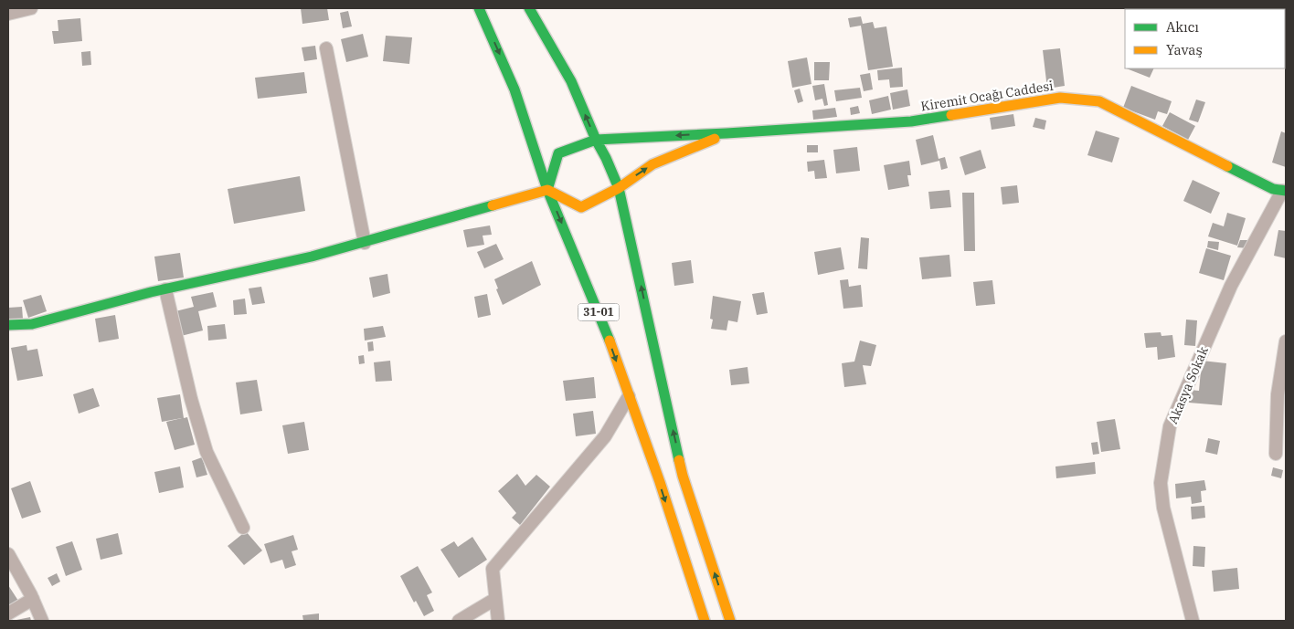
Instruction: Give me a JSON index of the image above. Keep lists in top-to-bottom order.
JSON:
{
  "streets": {
    "main road": ["Kiremit Ocağı Caddesi", "31-01"],
    "street": ["Akasya Sokak"]
  },
  "crossings": [
    ["Kiremit Ocağı Caddesi", "31-01"],
    ["Kiremit Ocağı Caddesi", "Akasya Sokak"]
  ],
  "legend": ["Akıcı", "Yavaş"]
}
